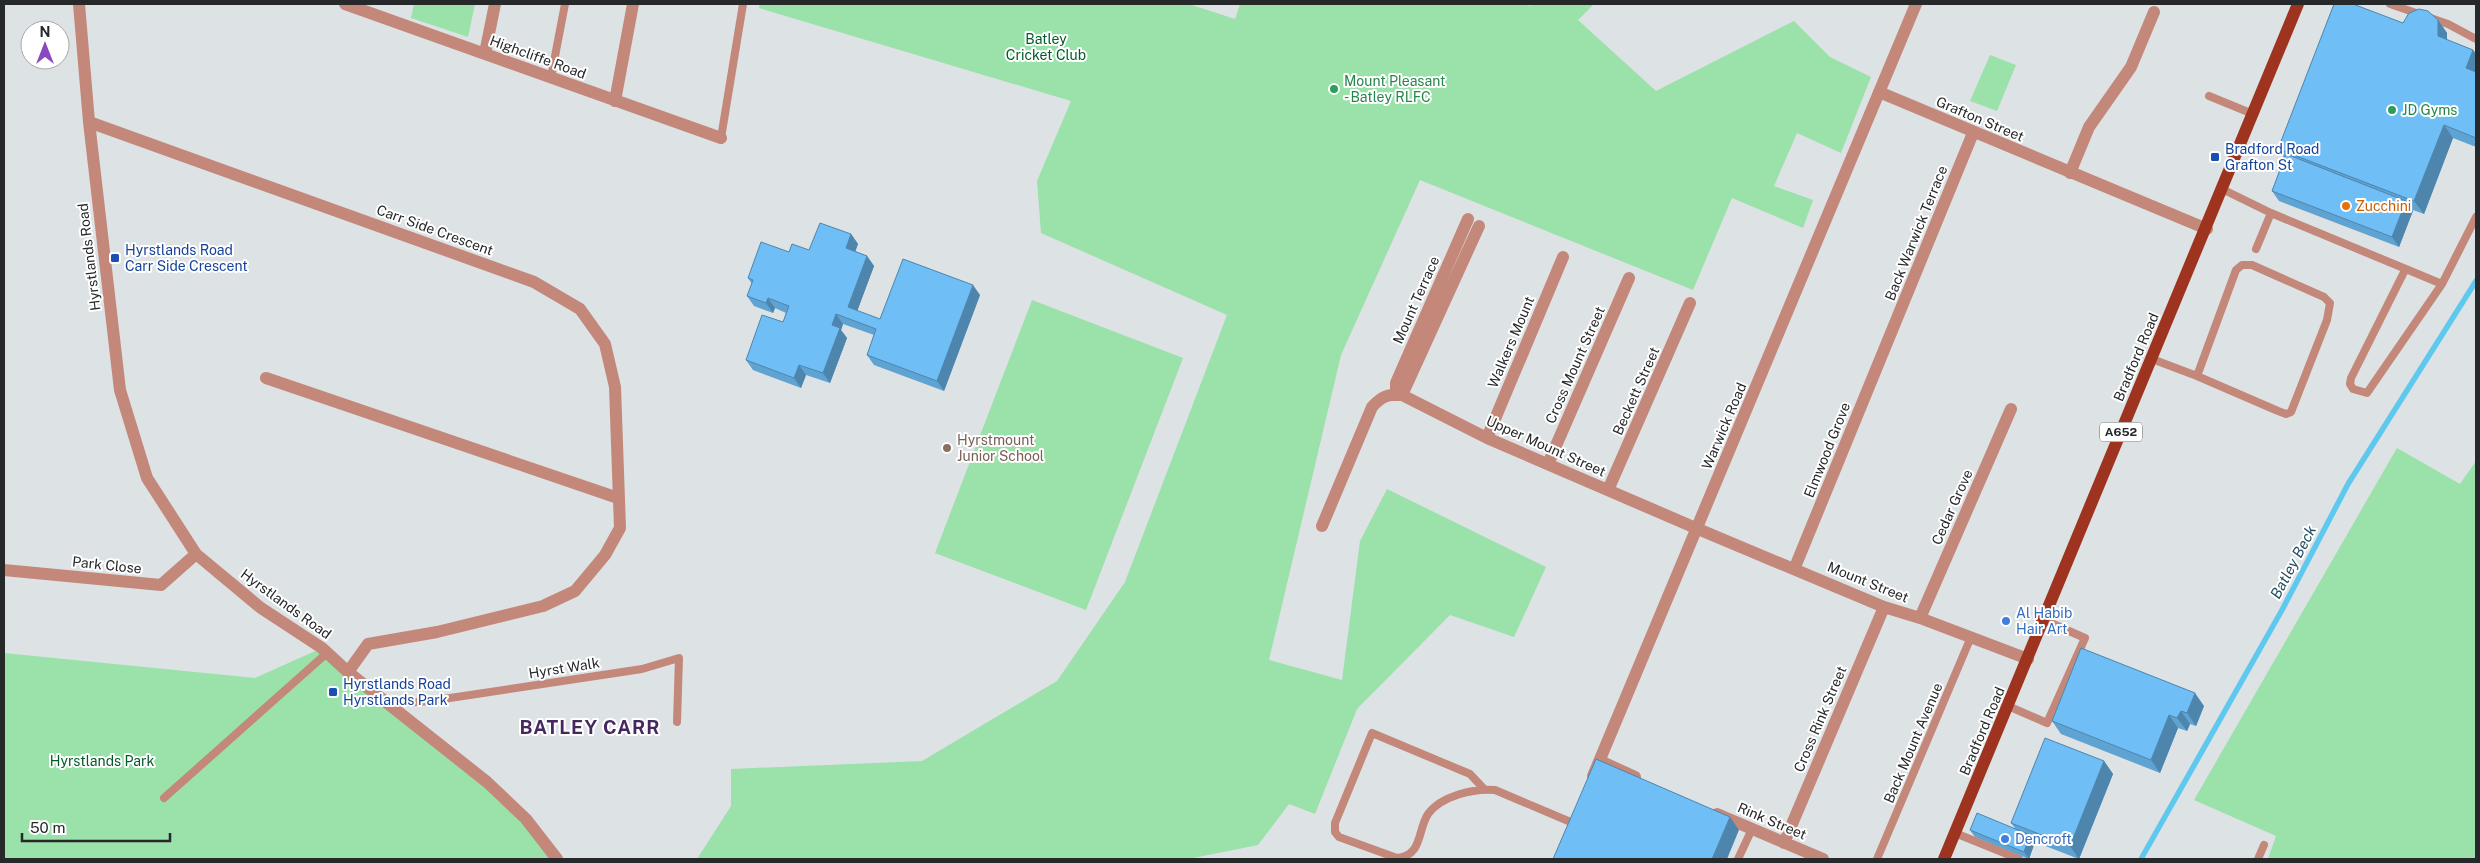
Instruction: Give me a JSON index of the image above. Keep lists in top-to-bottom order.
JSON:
{
  "streets": {
    "main road": ["Bradford Road", "A652"],
    "street": [
      "Highcliffe Road",
      "Grafton Street",
      "Carr Side Crescent",
      "Back Warwick Terrace",
      "Hyrstlands Road",
      "Mount Terrace",
      "Walkers Mount",
      "Cross Mount Street",
      "Beckett Street",
      "Warwick Road",
      "Upper Mount Street",
      "Elmwood Grove",
      "Cedar Grove",
      "Park Close",
      "Mount Street",
      "Cross Rink Street",
      "Rink Street"
    ],
    "lane": ["Hyrst Walk", "Back Mount Avenue"]
  },
  "crossings": [
    ["Grafton Street", "Back Warwick Terrace"],
    ["Grafton Street", "Bradford Road"],
    ["Grafton Street", "Warwick Road"],
    ["Carr Side Crescent", "Hyrstlands Road"],
    ["Back Warwick Terrace", "Elmwood Grove"],
    ["Hyrstlands Road", "Park Close"],
    ["Hyrstlands Road", "Hyrst Walk"],
    ["Mount Terrace", "Upper Mount Street"],
    ["Walkers Mount", "Upper Mount Street"],
    ["Bradford Road", "Mount Street"],
    ["Cross Mount Street", "Upper Mount Street"],
    ["Beckett Street", "Upper Mount Street"],
    ["Warwick Road", "Upper Mount Street"],
    ["Warwick Road", "Mount Street"],
    ["Upper Mount Street", "Mount Street"],
    ["Elmwood Grove", "Mount Street"],
    ["Cedar Grove", "Mount Street"],
    ["Mount Street", "Cross Rink Street"],
    ["Mount Street", "Back Mount Avenue"],
    ["Cross Rink Street", "Rink Street"]
  ],
  "districts": ["BATLEY CARR"],
  "water": ["Batley Beck"],
  "parks": ["Batley Cricket Club", "Hyrstlands Park"],
  "places": {
    "other": [
      "Mount Pleasant - Batley RLFC",
      "JD Gyms",
      "Zucchini",
      "Hyrstmount Junior School",
      "Al Habib Hair Art",
      "Dencroft"
    ],
    "transit": ["Bradford Road Grafton St", "Hyrstlands Road Carr Side Crescent", "Hyrstlands Road Hyrstlands Park"]
  },
  "scale_bar": "50 m",
  "north": "top"
}
